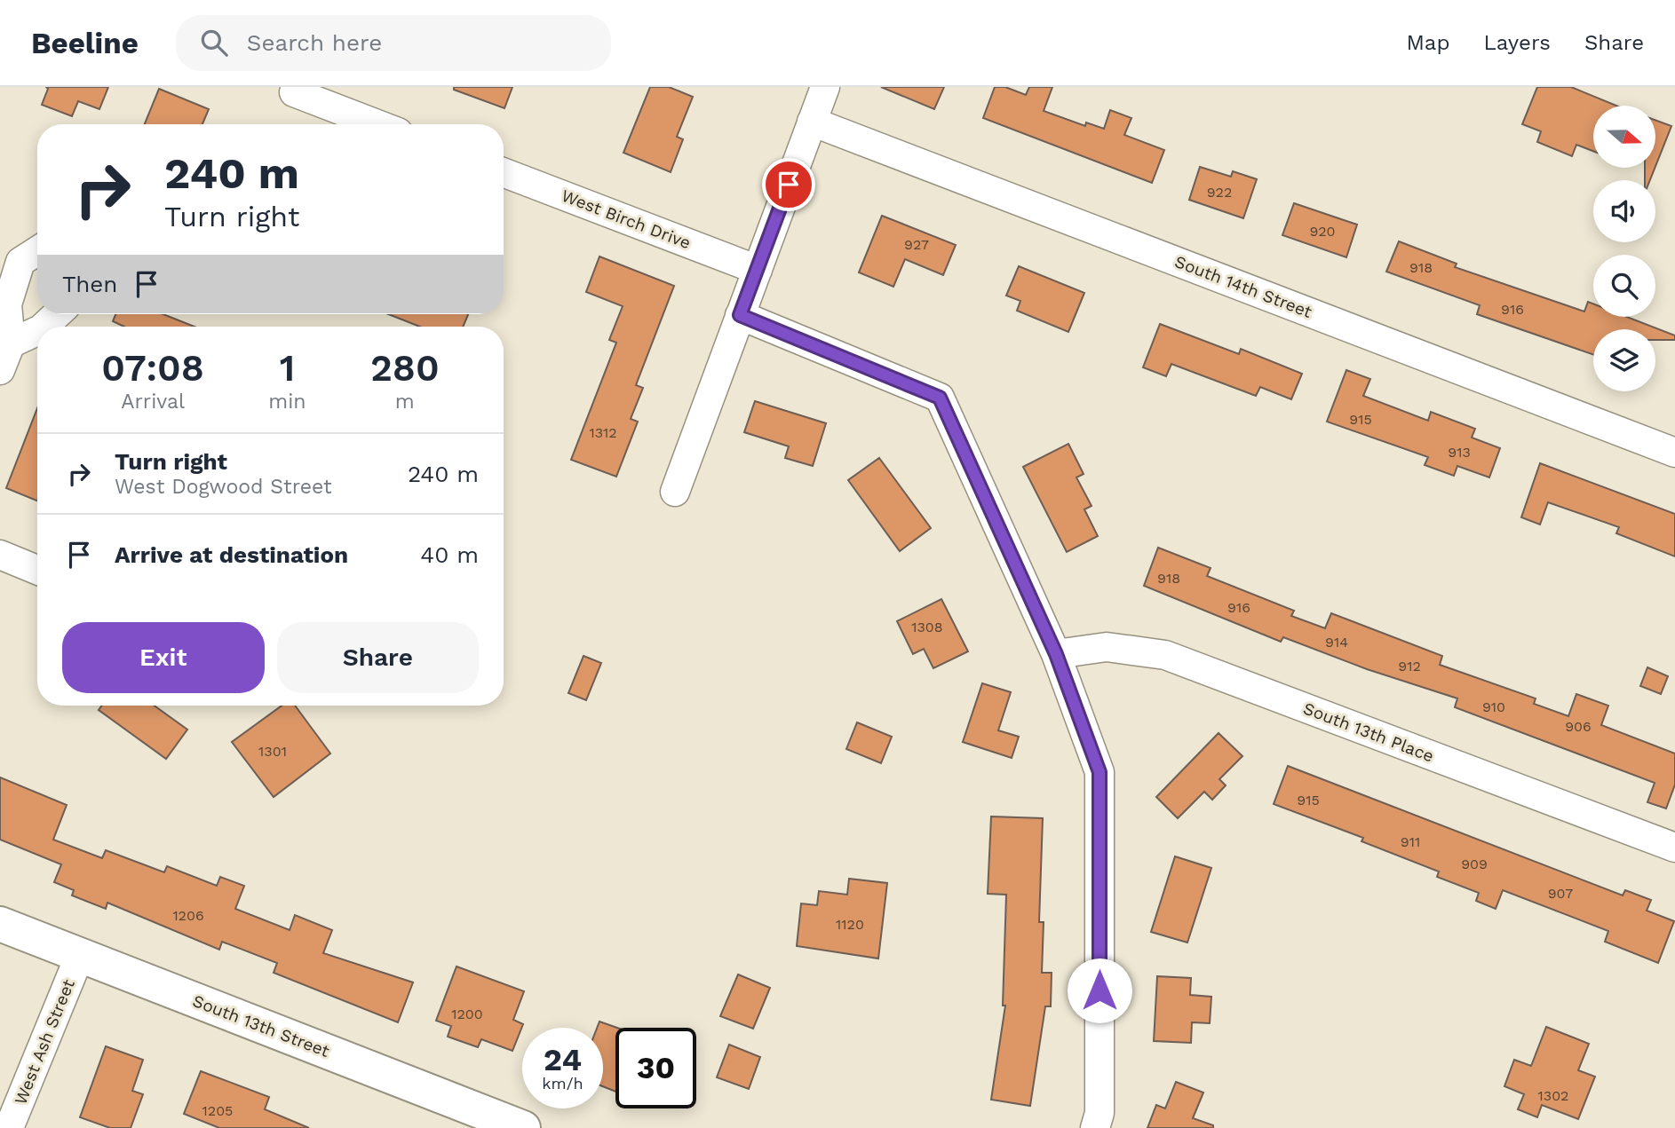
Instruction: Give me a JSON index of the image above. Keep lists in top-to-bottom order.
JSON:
{
  "streets": {
    "street": [
      "West Birch Drive",
      "South 14th Street",
      "South 13th Place",
      "South 13th Street",
      "West Ash Street"
    ]
  },
  "crossings": [
    ["South 13th Street", "West Ash Street"]
  ],
  "house_numbers": [
    "922",
    "920",
    "927",
    "918",
    "916",
    "915",
    "1312",
    "913",
    "918",
    "916",
    "1308",
    "914",
    "912",
    "910",
    "906",
    "1301",
    "915",
    "911",
    "909",
    "907",
    "1206",
    "1120",
    "1200",
    "1302",
    "1205"
  ],
  "north": "right",
  "page": {
    "header": "Beeline",
    "search": "Search here",
    "nav": ["Map", "Layers", "Share"],
    "turn": ["240 m", "Turn right"],
    "then": "Then",
    "eta": [
      "07:08",
      "Arrival",
      "1",
      "min",
      "280",
      "m"
    ],
    "list": [
      {
        "name": "Turn right",
        "note": "West Dogwood Street",
        "value": "240 m"
      },
      {
        "name": "Arrive at destination",
        "value": "40 m"
      }
    ],
    "buttons": ["Exit", "Share"],
    "speed": "24 km/h",
    "limit": "30"
  }
}
